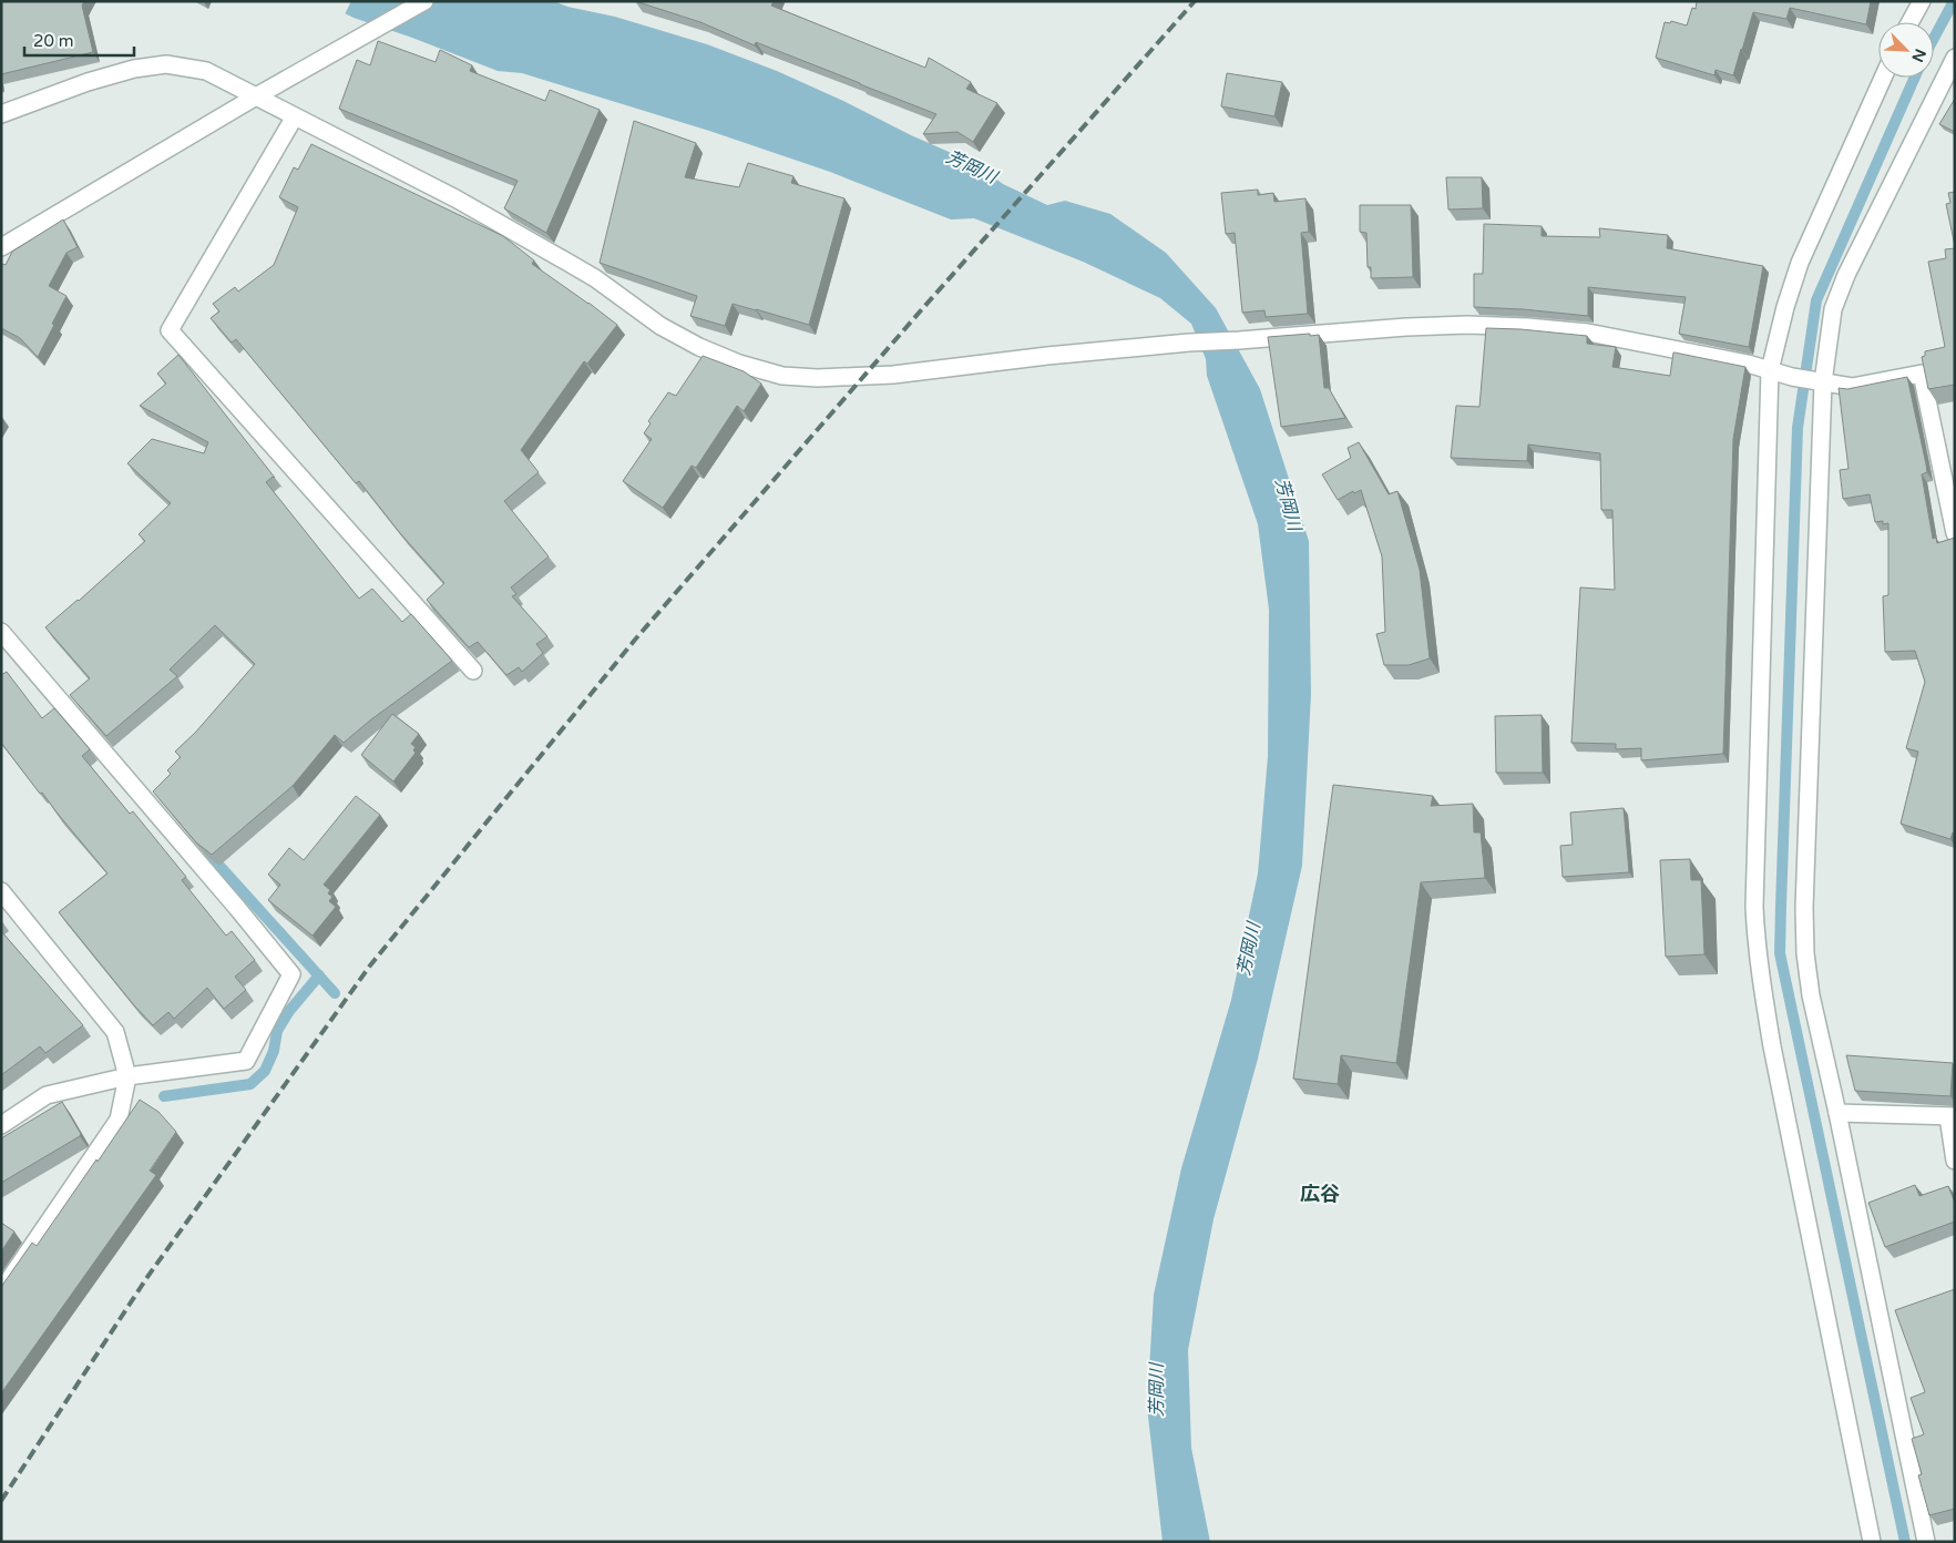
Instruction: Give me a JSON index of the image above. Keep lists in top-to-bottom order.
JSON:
{
  "districts": ["広谷"],
  "water": ["芳岡川"],
  "scale_bar": "20 m",
  "north": "bottom right"
}
